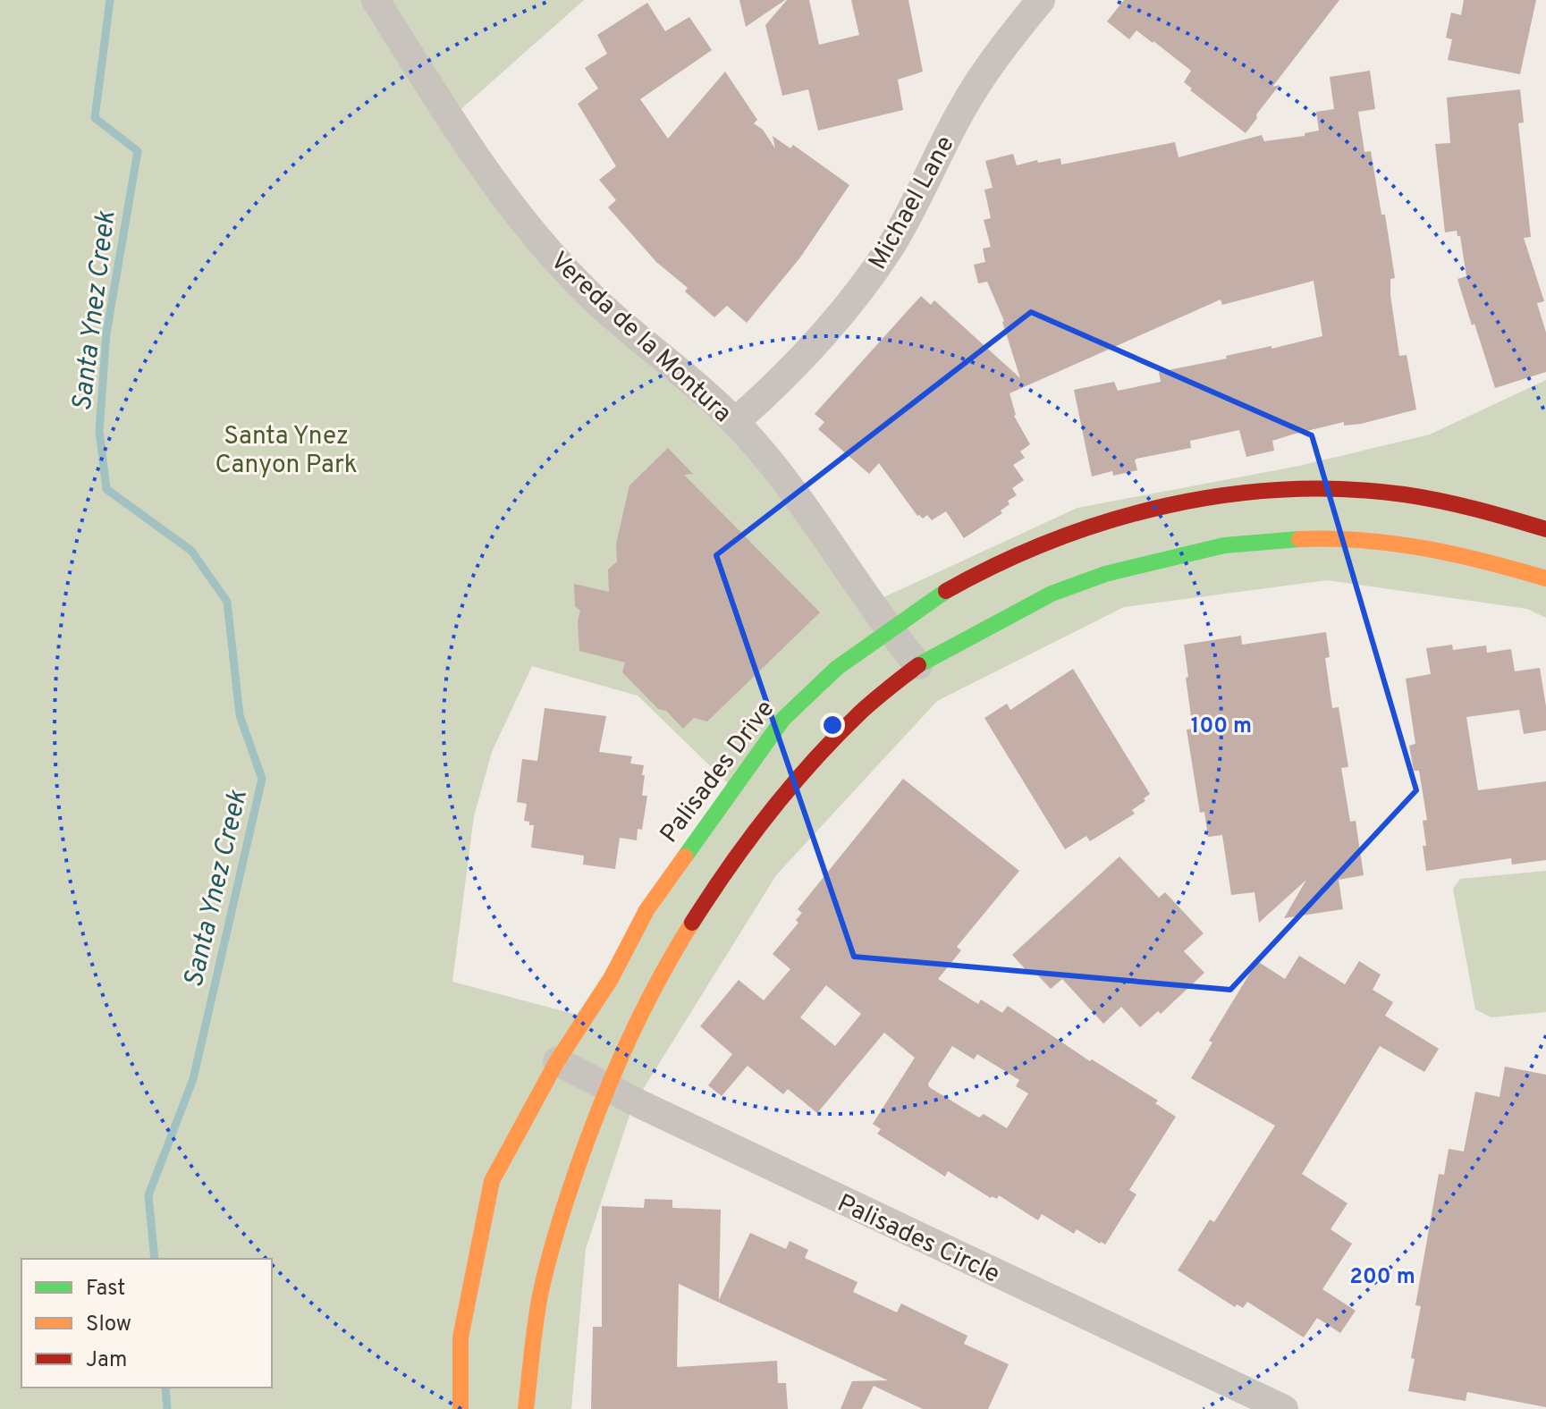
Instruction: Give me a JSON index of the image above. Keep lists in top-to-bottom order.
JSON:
{
  "streets": {
    "street": [
      "Michael Lane",
      "Vereda de la Montura",
      "Palisades Drive",
      "Palisades Circle"
    ]
  },
  "crossings": [
    ["Michael Lane", "Vereda de la Montura"],
    ["Vereda de la Montura", "Palisades Drive"],
    ["Palisades Drive", "Palisades Circle"]
  ],
  "water": ["Santa Ynez Creek"],
  "parks": ["Santa Ynez Canyon Park"],
  "legend": ["Fast", "Slow", "Jam"],
  "rings": ["100 m", "200 m"]
}
